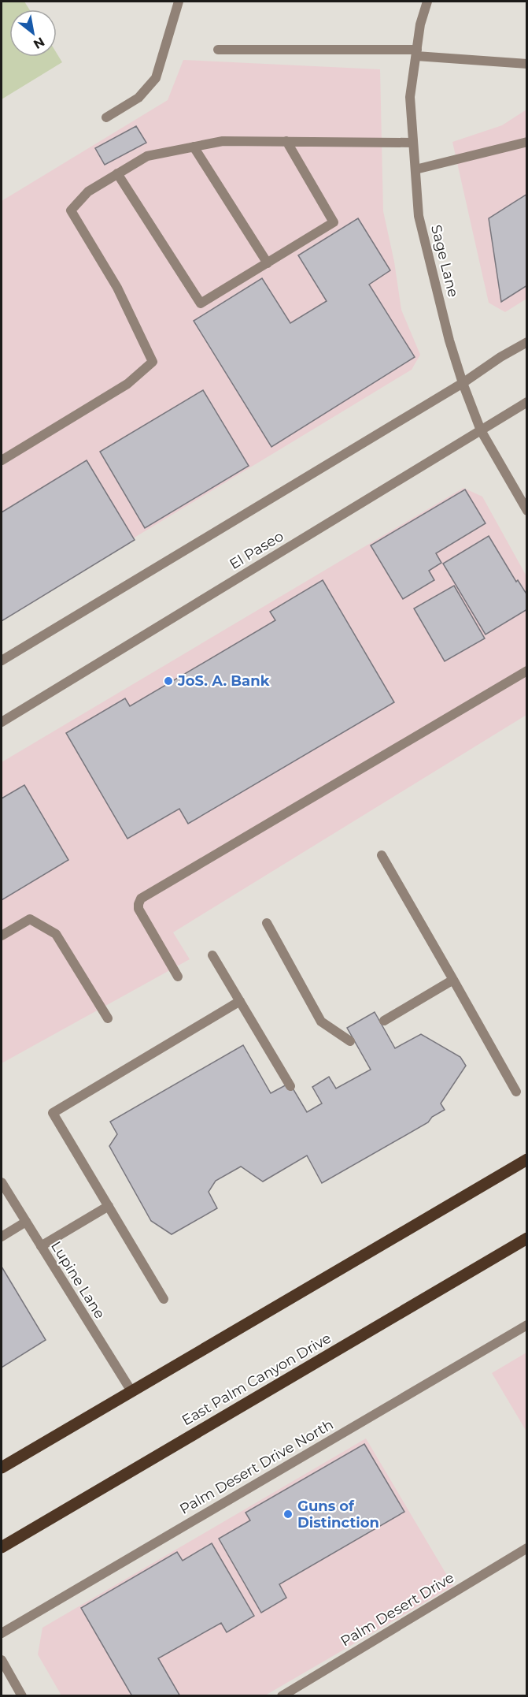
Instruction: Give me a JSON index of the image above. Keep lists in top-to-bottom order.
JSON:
{
  "streets": {
    "main road": ["East Palm Canyon Drive"],
    "street": [
      "Sage Lane",
      "El Paseo",
      "Lupine Lane",
      "Palm Desert Drive North",
      "Palm Desert Drive"
    ]
  },
  "crossings": [
    ["Sage Lane", "El Paseo"]
  ],
  "places": ["JoS. A. Bank", "Guns of Distinction"],
  "north": "bottom right"
}
